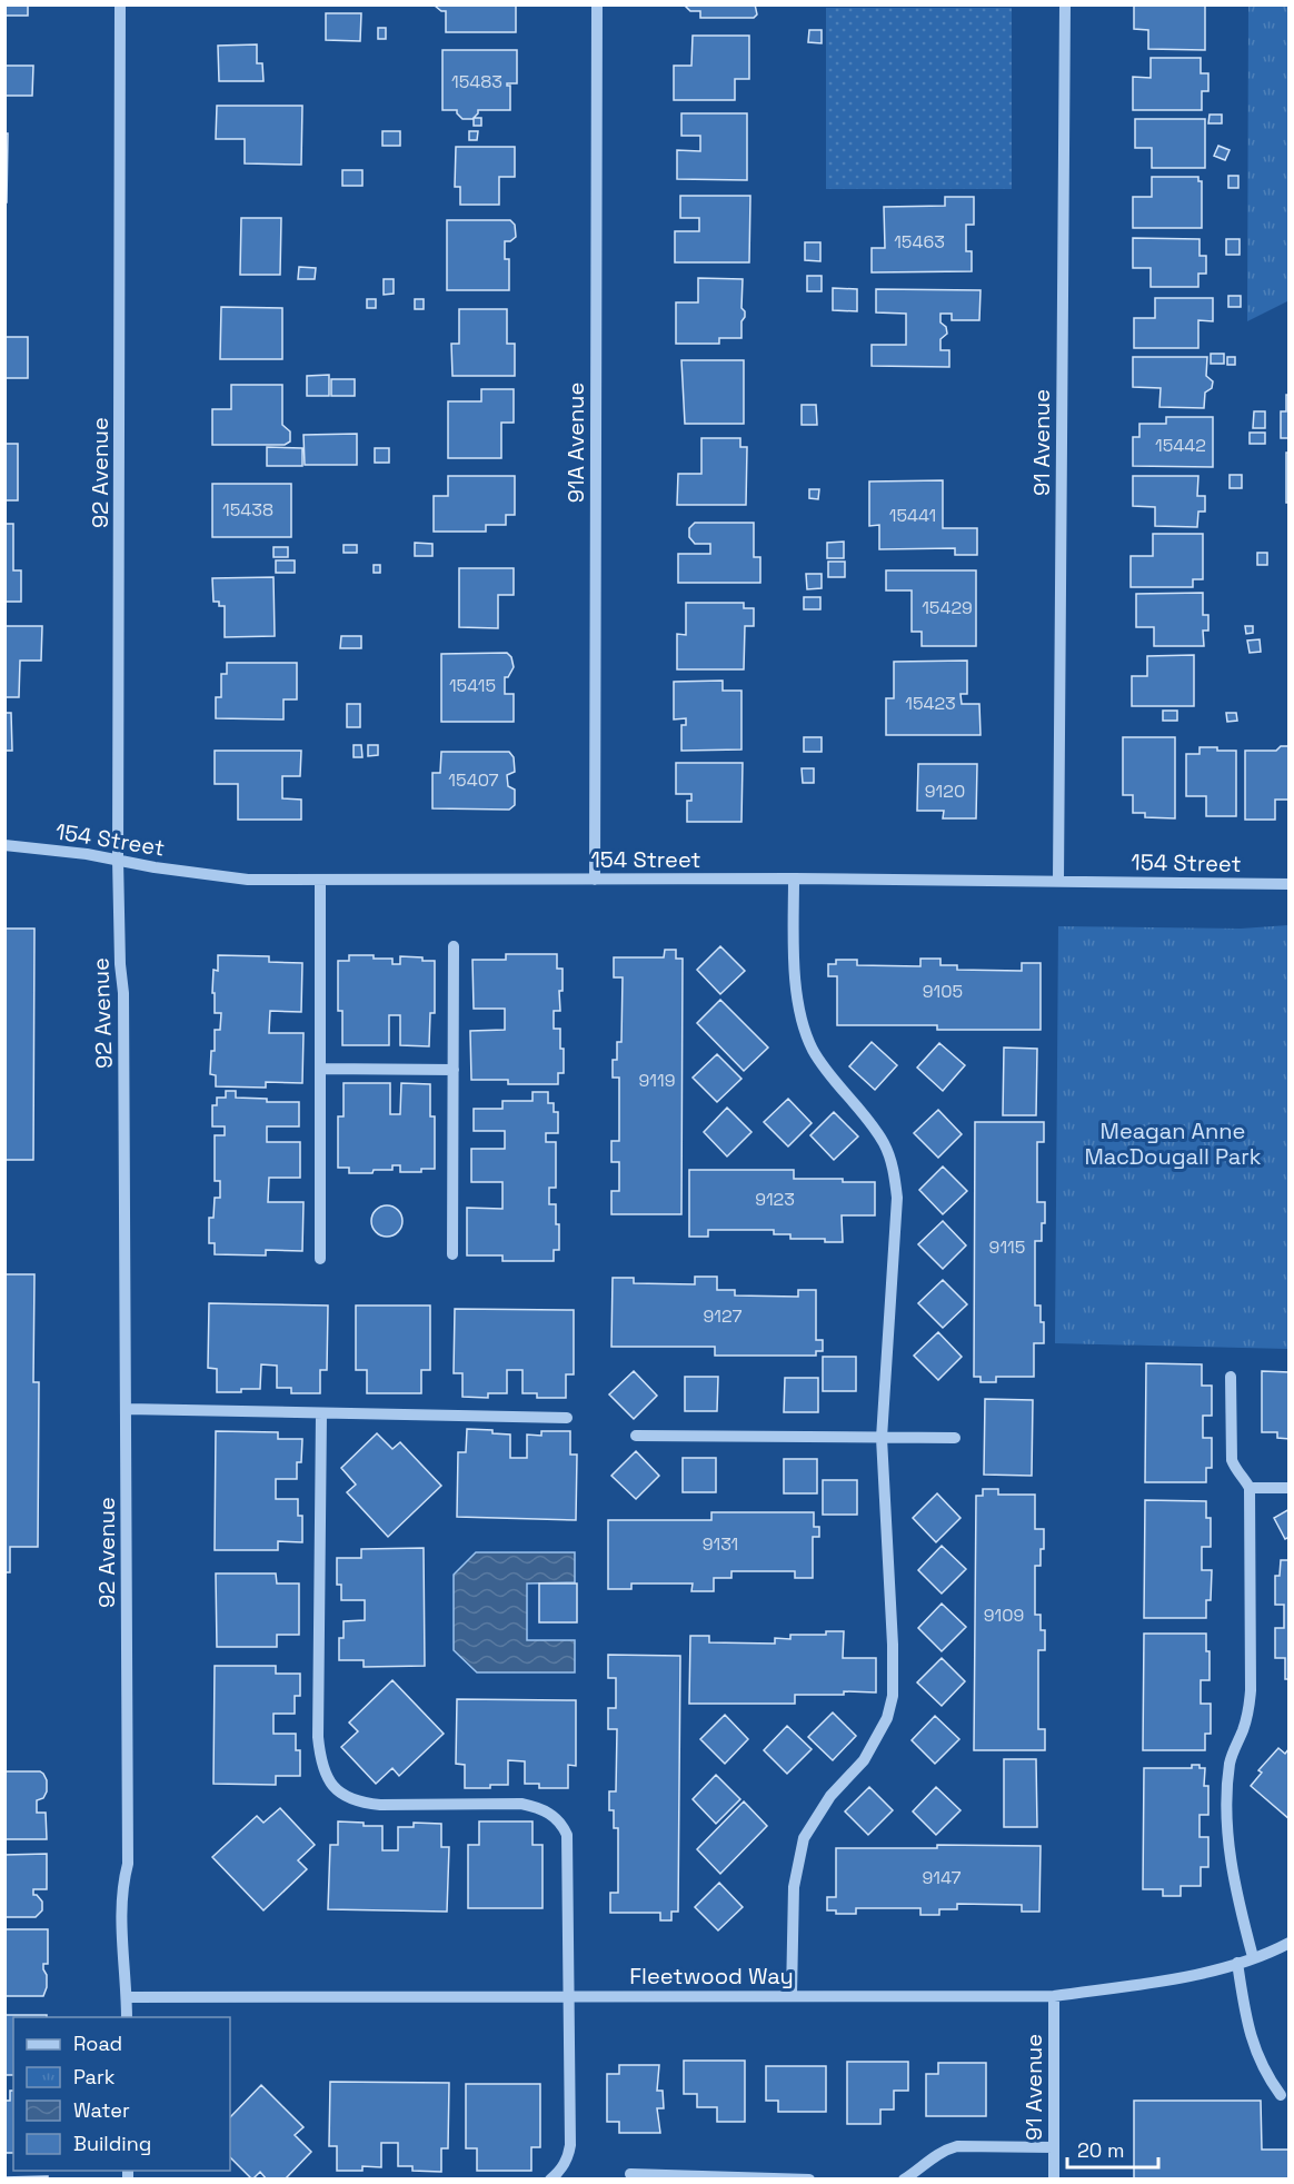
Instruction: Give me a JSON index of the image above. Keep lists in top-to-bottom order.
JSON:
{
  "streets": {
    "street": [
      "91A Avenue",
      "91 Avenue",
      "92 Avenue",
      "154 Street",
      "Fleetwood Way"
    ]
  },
  "crossings": [
    ["91A Avenue", "154 Street"],
    ["91 Avenue", "154 Street"],
    ["91 Avenue", "Fleetwood Way"],
    ["92 Avenue", "154 Street"],
    ["92 Avenue", "Fleetwood Way"]
  ],
  "parks": ["Meagan Anne MacDougall Park"],
  "house_numbers": [
    "15483",
    "15463",
    "15442",
    "15438",
    "15441",
    "15429",
    "15415",
    "15423",
    "15407",
    "9120",
    "9105",
    "9119",
    "9123",
    "9115",
    "9127",
    "9131",
    "9109",
    "9147"
  ],
  "legend": [
    "Road",
    "Park",
    "Water",
    "Building"
  ],
  "scale_bar": "20 m"
}
